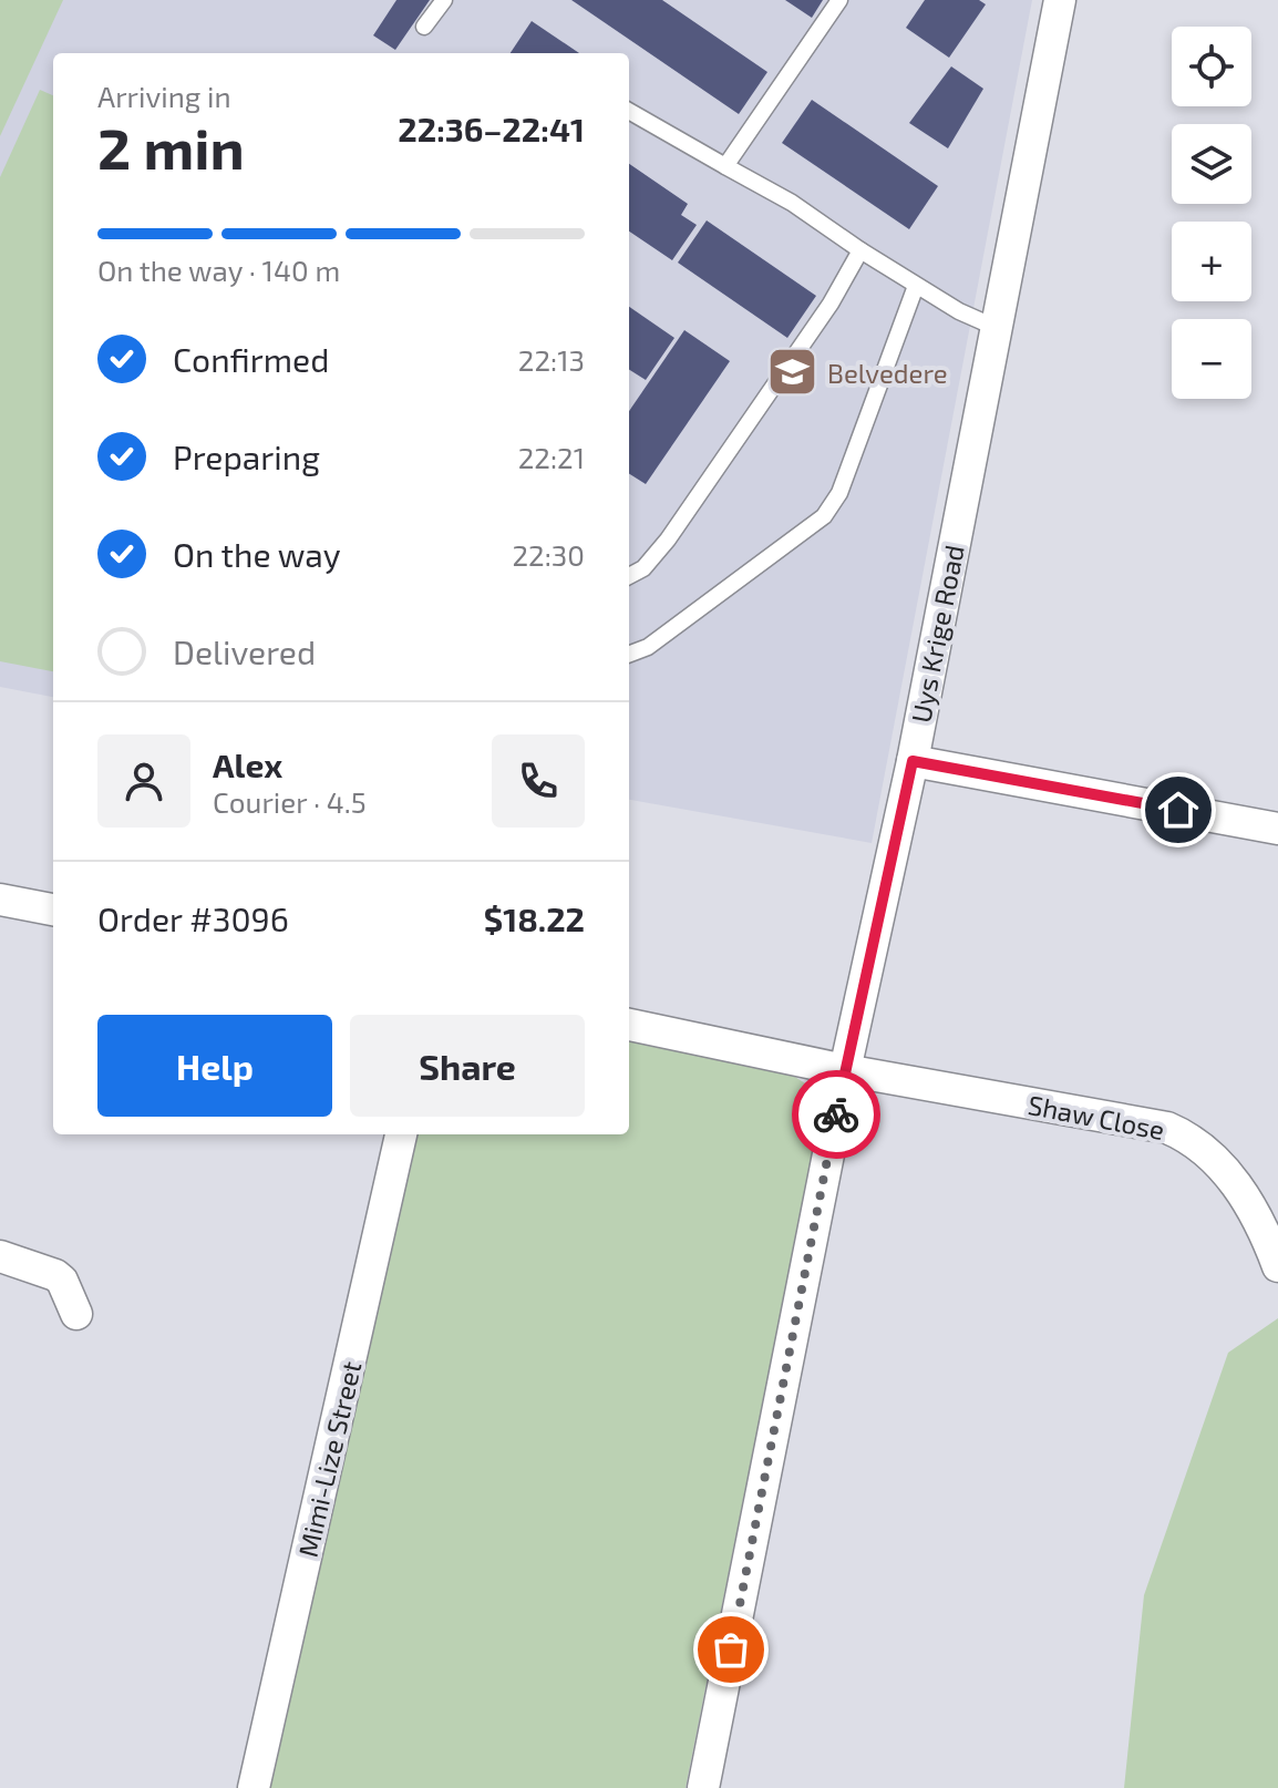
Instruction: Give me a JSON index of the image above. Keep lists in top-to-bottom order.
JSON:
{
  "streets": {
    "street": ["Uys Krige Road", "Shaw Close", "Mimi-Lize Street"]
  },
  "crossings": [
    ["Uys Krige Road", "Shaw Close"]
  ],
  "places": {
    "school or university": ["Belvedere"]
  },
  "page": {
    "map_buttons": ["+", "−"],
    "heading": ["2 min", "Arriving in", "22:36–22:41"],
    "panel": [
      "Alex",
      "Courier · 4.5",
      "Order #3096",
      "$18.22"
    ],
    "bar": "On the way · 140 m",
    "list": [
      ["Confirmed", "22:13"],
      ["Preparing", "22:21"],
      ["On the way", "22:30"],
      "Delivered"
    ],
    "buttons": ["Help", "Share"]
  }
}
